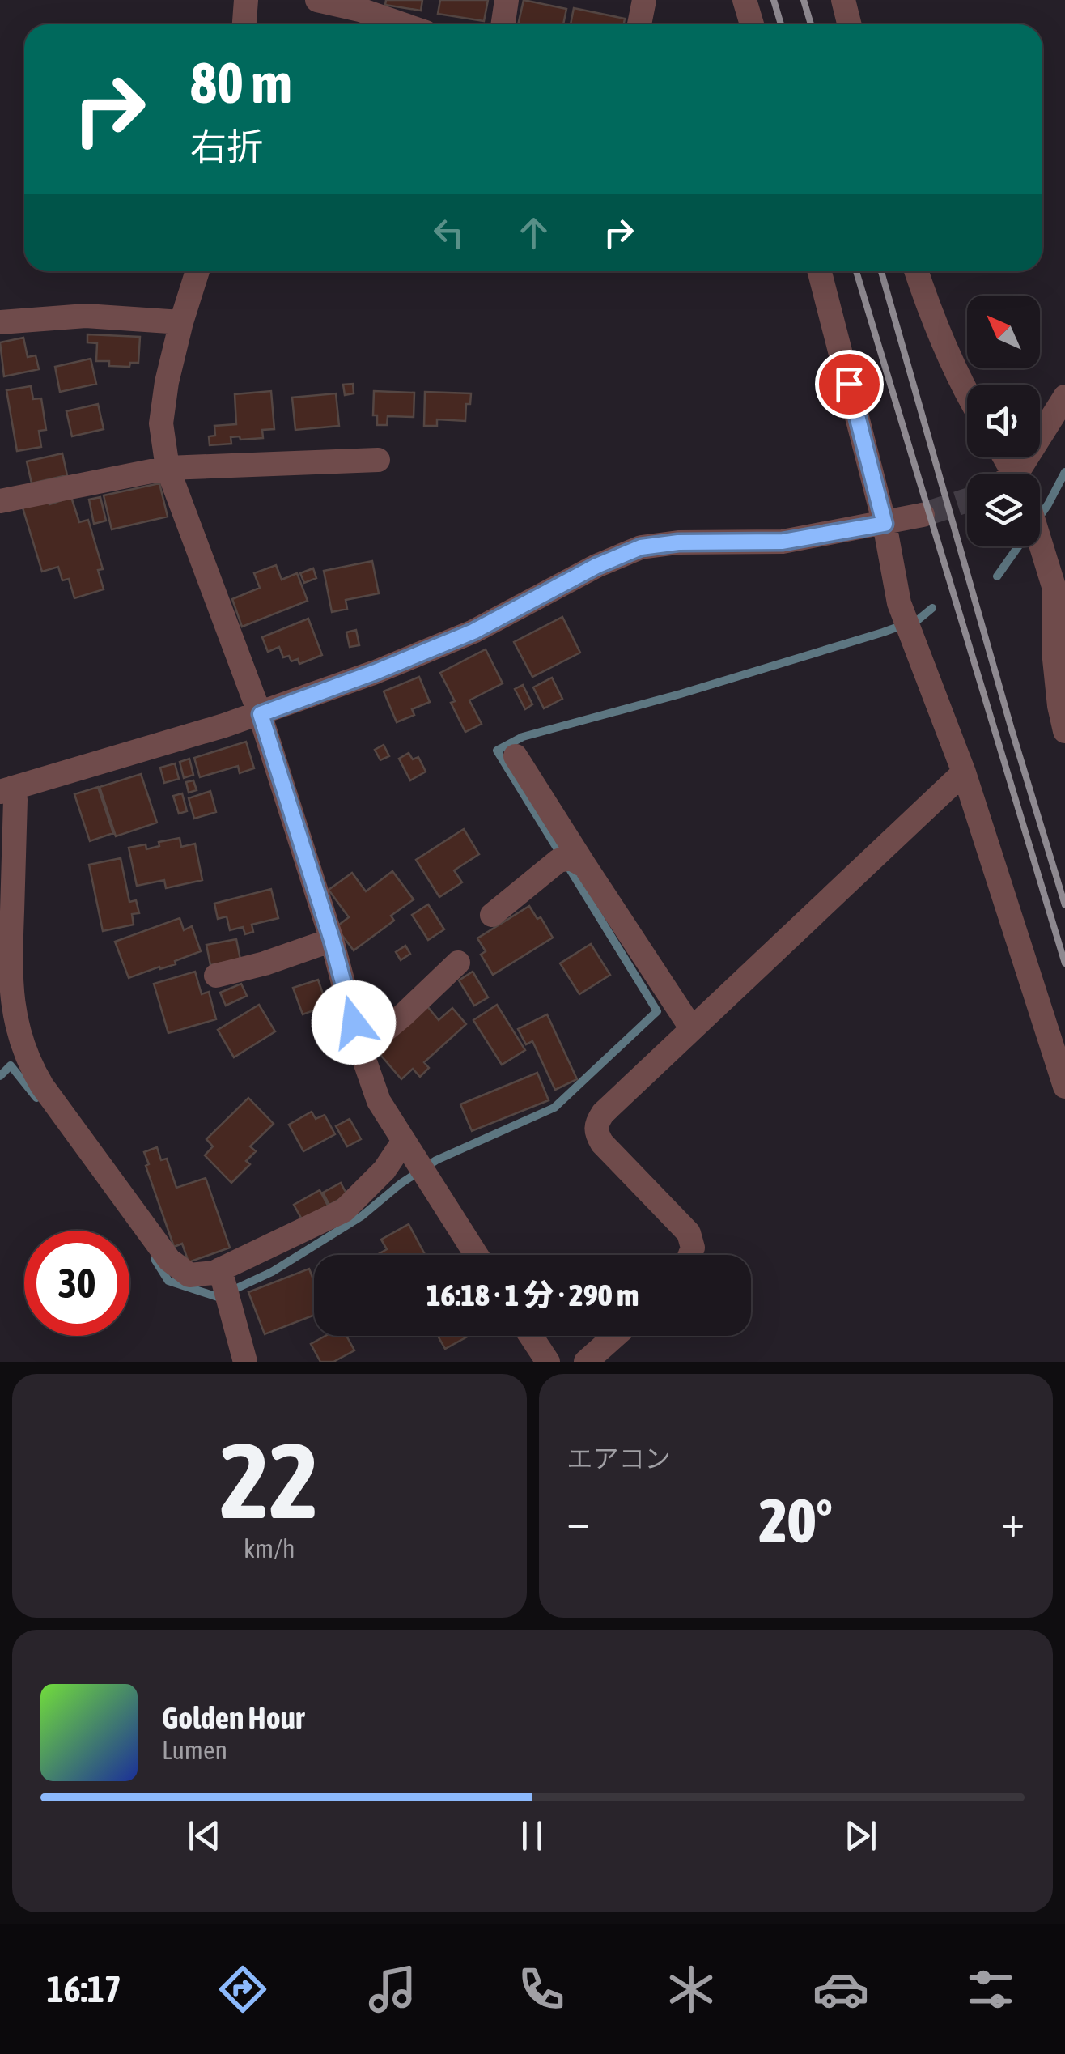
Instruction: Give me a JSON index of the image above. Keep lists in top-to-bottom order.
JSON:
{
  "north": "top left",
  "page": {
    "turn": ["80 m", "右折"],
    "limit": "30",
    "trip": "16:18 · 1 分 · 290 m",
    "tile": [
      ["22", "km/h"],
      "エアコン"
    ],
    "heat": ["−", "20°", "+"],
    "song": ["Golden Hour", "Lumen"],
    "tabs": "16:17"
  }
}
